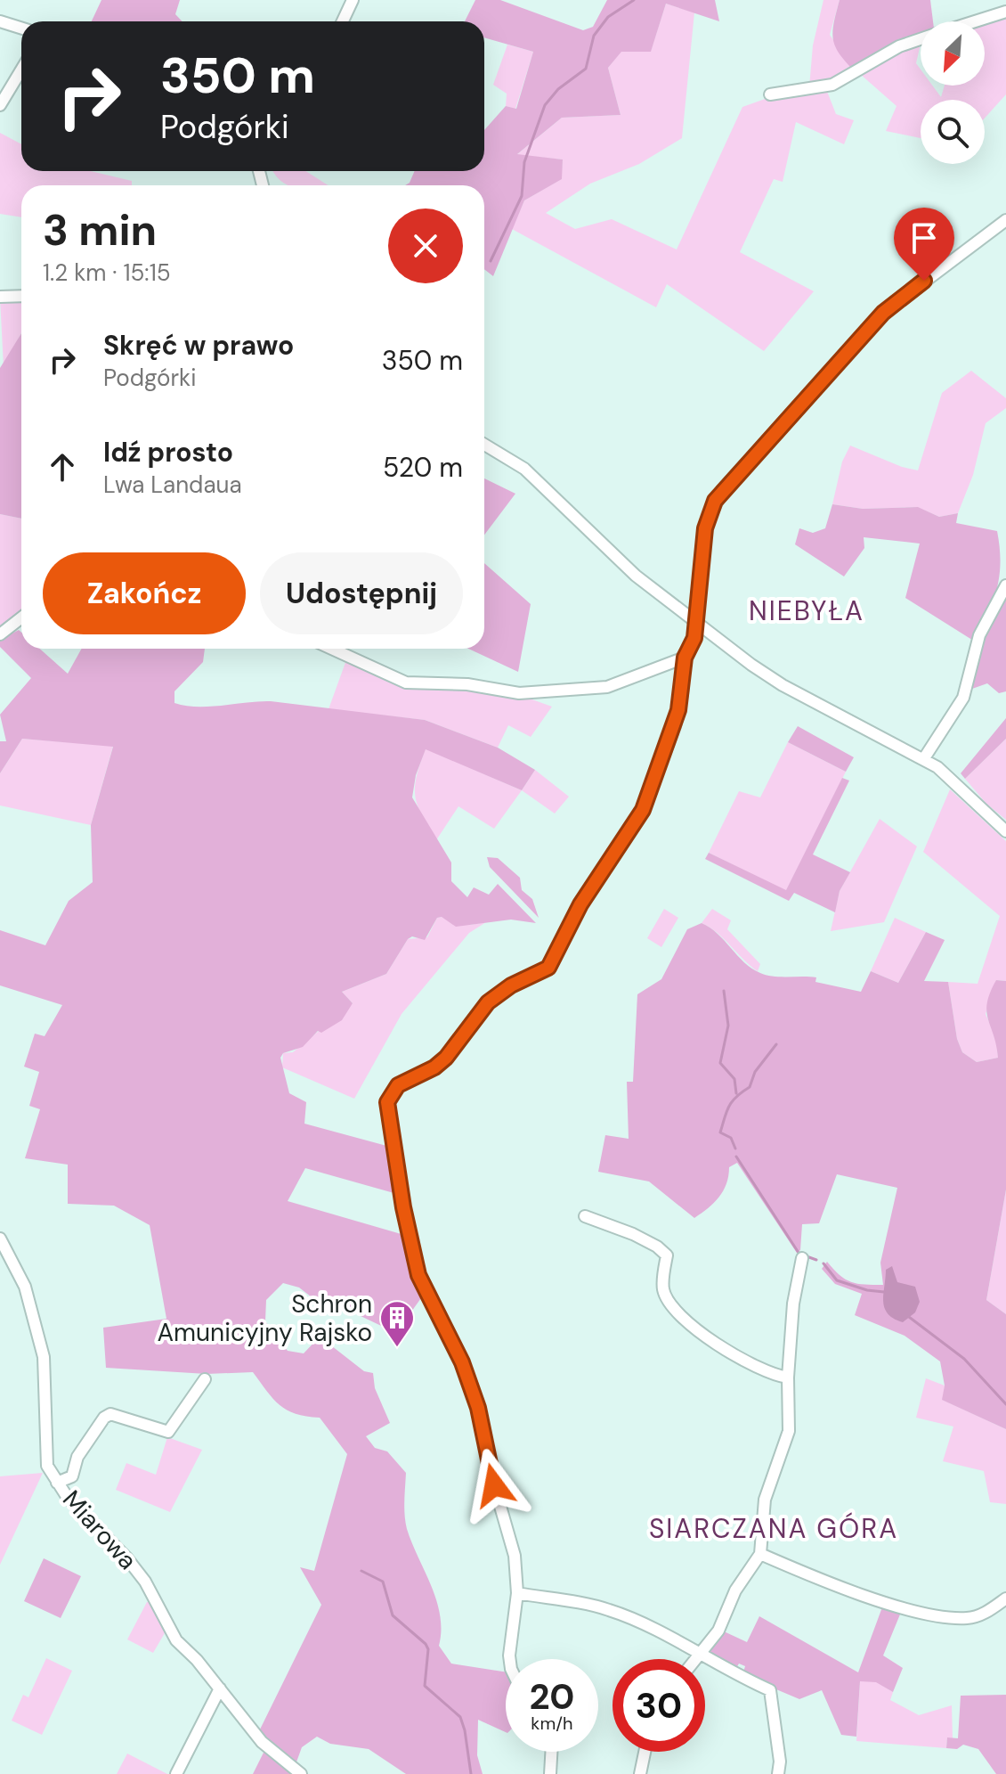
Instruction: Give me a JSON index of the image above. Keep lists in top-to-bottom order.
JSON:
{
  "streets": {
    "street": ["Miarowa"]
  },
  "districts": ["NIEBYŁA", "SIARCZANA GÓRA"],
  "places": {
    "building": ["Schron Amunicyjny Rajsko"]
  },
  "north": "bottom left",
  "page": {
    "turn": ["350 m", "Podgórki"],
    "heading": ["3 min", "1.2 km · 15:15"],
    "list": [
      {
        "name": "Skręć w prawo",
        "note": "Podgórki",
        "value": "350 m"
      },
      {
        "name": "Idź prosto",
        "note": "Lwa Landaua",
        "value": "520 m"
      }
    ],
    "buttons": ["Zakończ", "Udostępnij"],
    "speed": "20 km/h",
    "limit": "30"
  }
}
